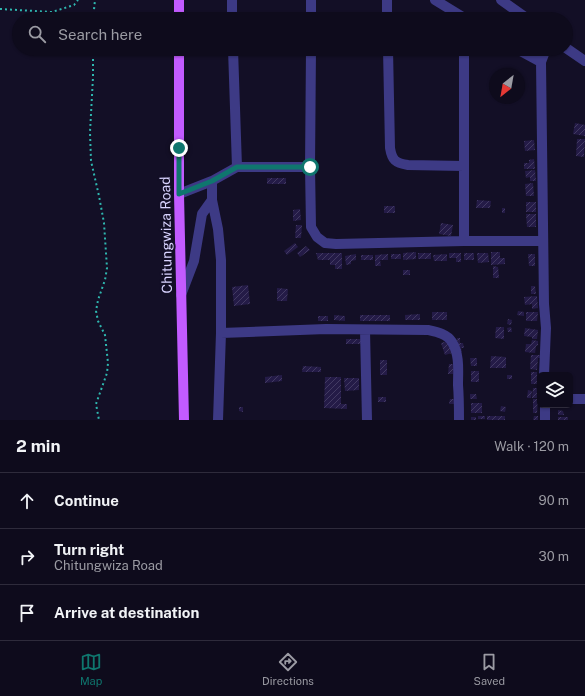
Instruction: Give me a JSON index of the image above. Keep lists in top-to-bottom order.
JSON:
{
  "streets": {
    "main road": ["Chitungwiza Road"]
  },
  "north": "bottom left",
  "page": {
    "search": "Search here",
    "heading": ["2 min", "Walk · 120 m"],
    "list": [
      ["Continue", "90 m"],
      ["Turn right", "Chitungwiza Road", "30 m"],
      "Arrive at destination"
    ],
    "nav": ["Map", "Directions", "Saved"]
  }
}
